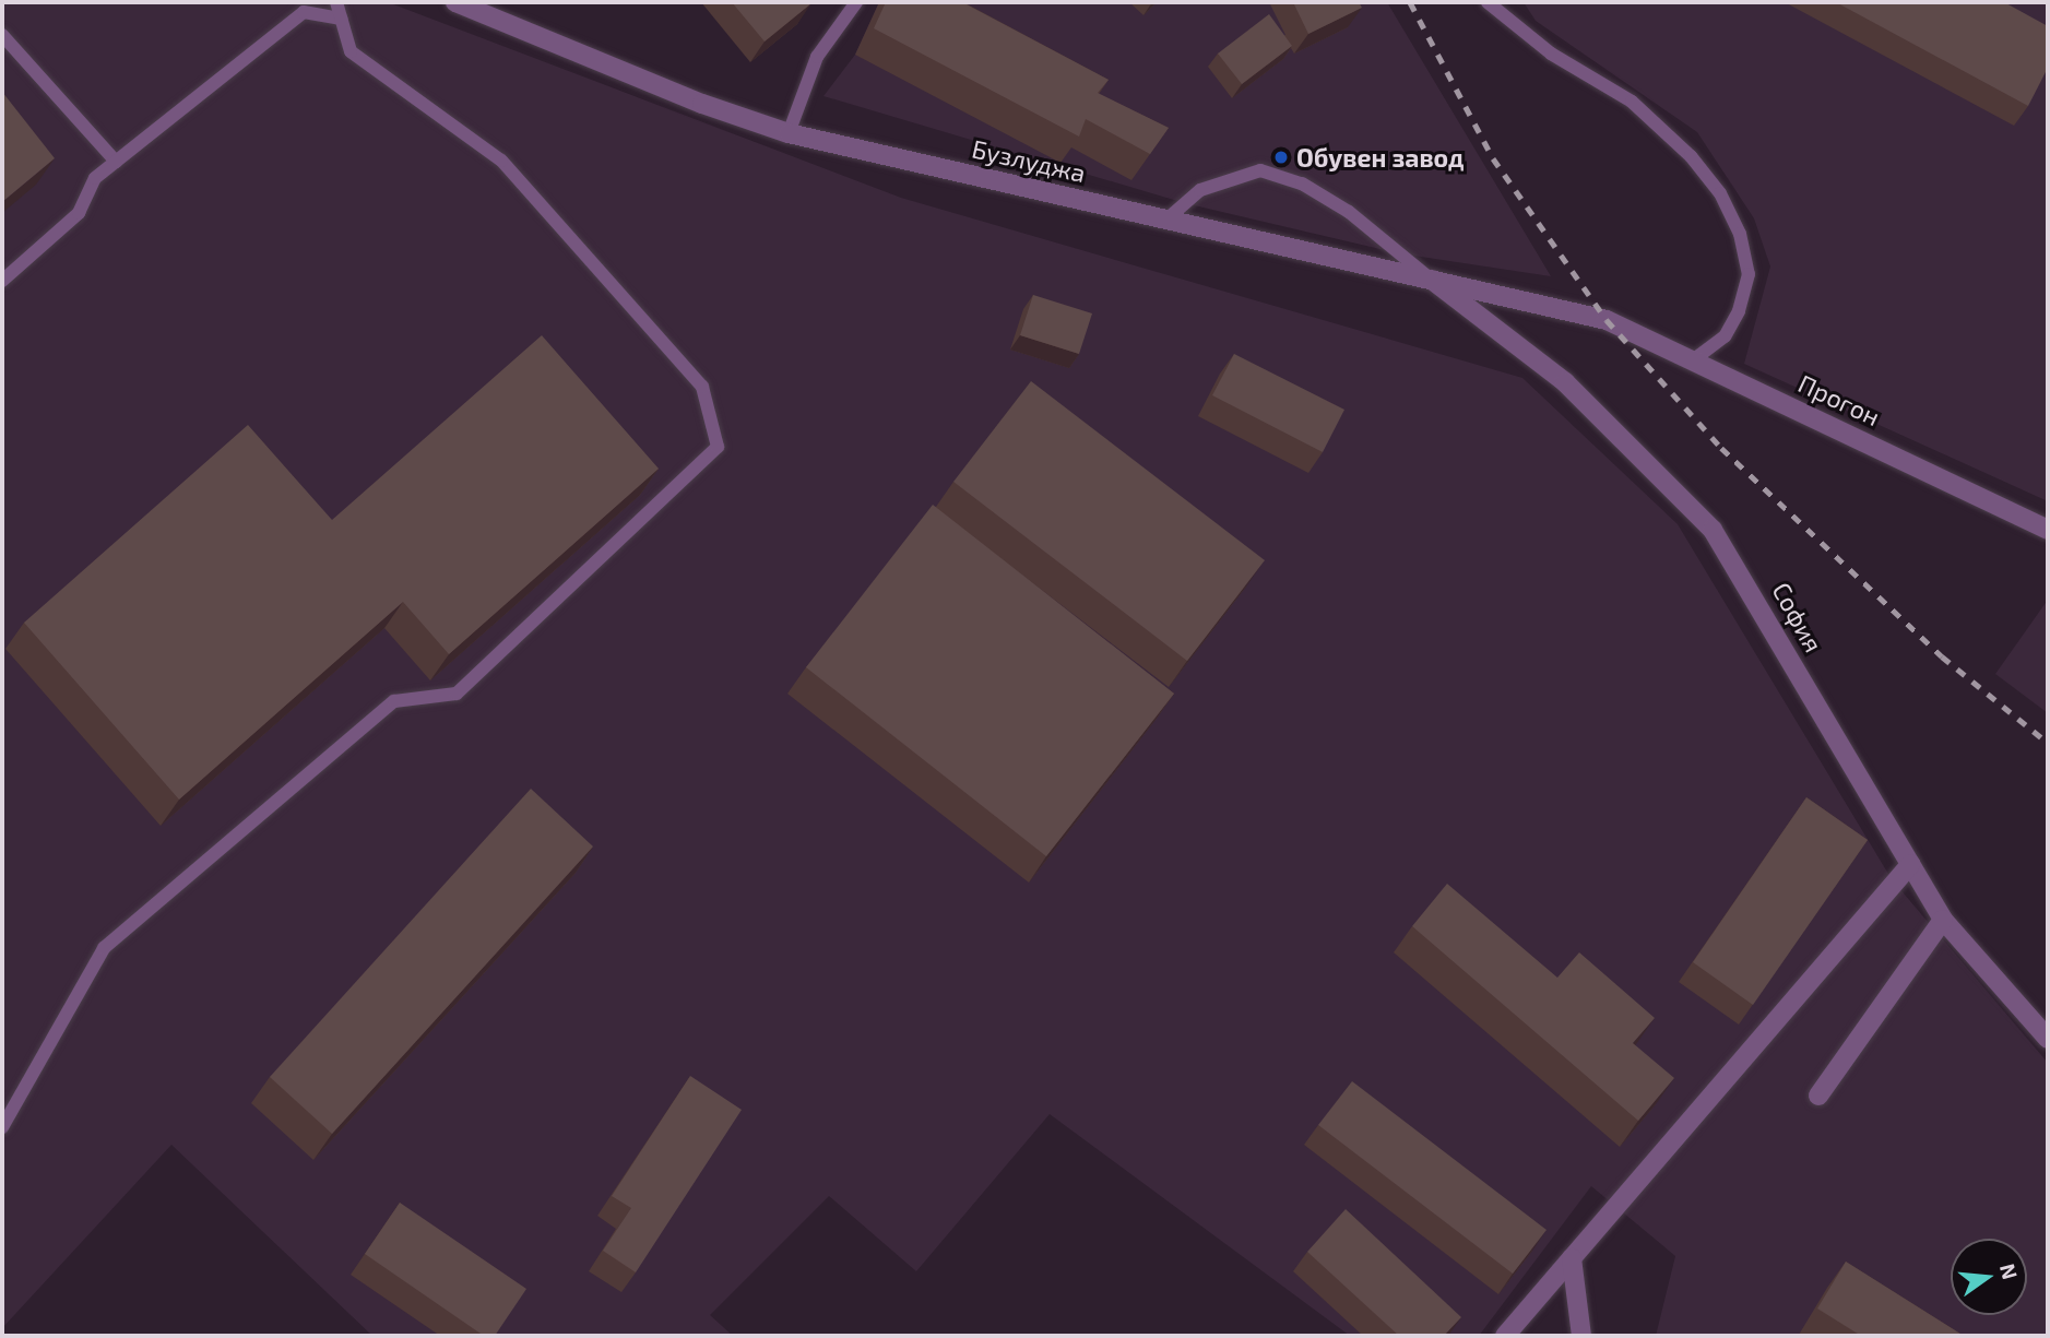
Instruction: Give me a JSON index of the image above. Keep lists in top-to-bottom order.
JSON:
{
  "streets": {
    "street": ["Бузлуджа", "Прогон", "София"]
  },
  "crossings": [
    ["Бузлуджа", "Прогон"],
    ["Бузлуджа", "София"]
  ],
  "places": ["Обувен завод"],
  "north": "right"
}
